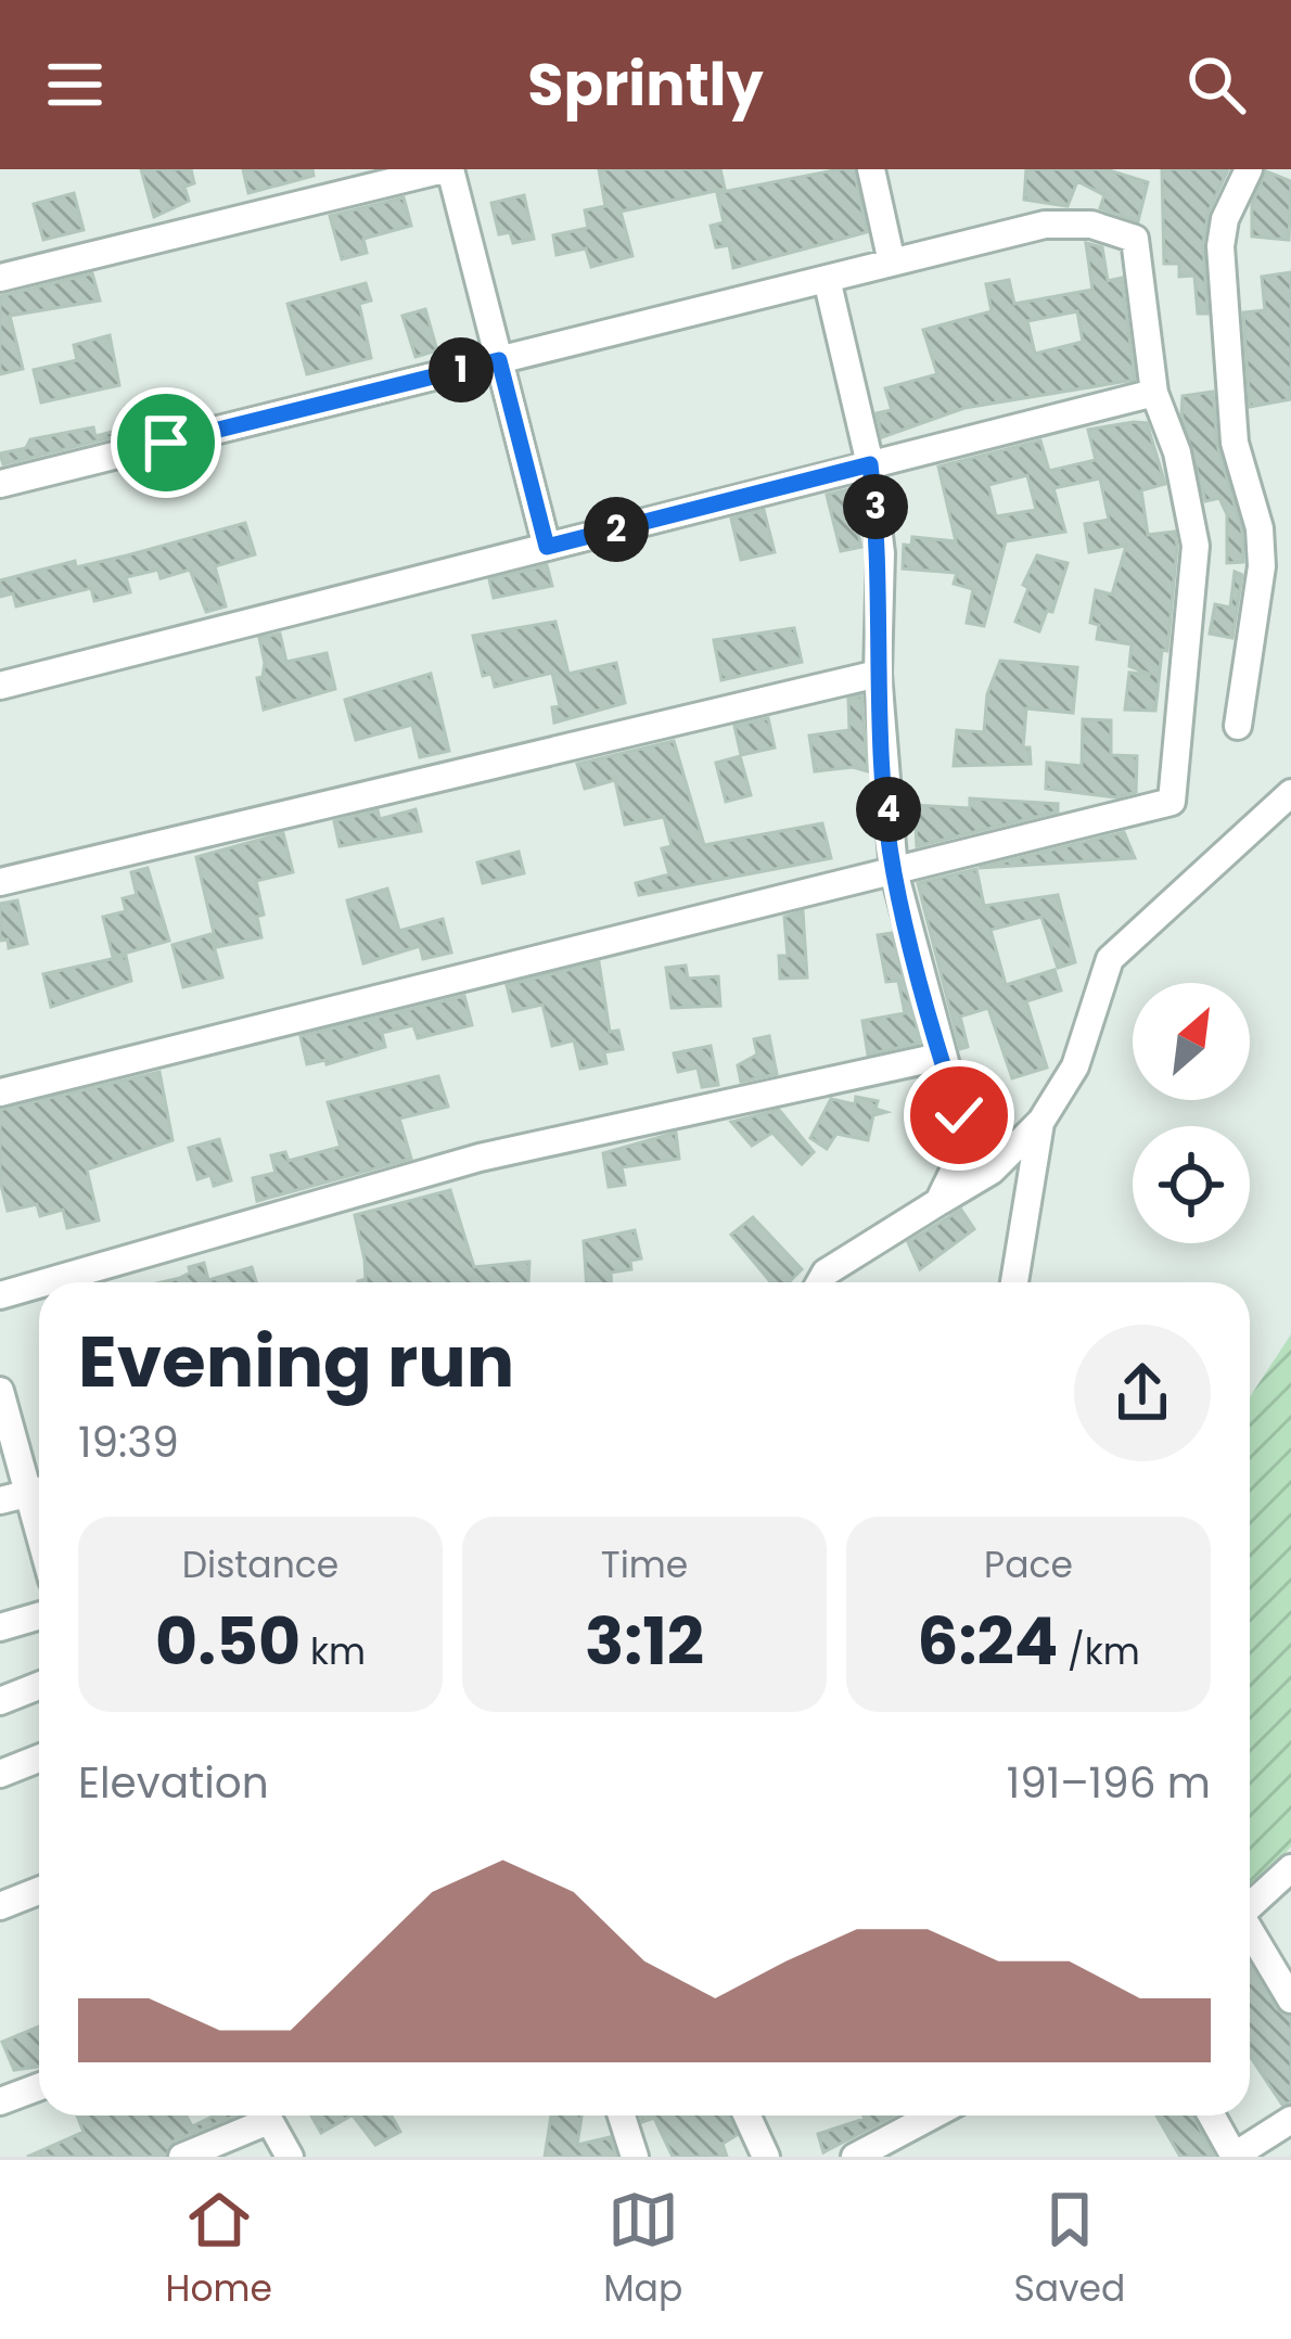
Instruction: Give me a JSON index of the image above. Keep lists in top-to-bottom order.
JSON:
{
  "north": "top right",
  "page": {
    "header": "Sprintly",
    "pins": [
      "1",
      "3",
      "2",
      "4"
    ],
    "heading": ["Evening run", "19:39"],
    "stats": [
      ["Distance", "0.50 km"],
      ["Time", "3:12"],
      ["Pace", "6:24 /km"]
    ],
    "chart": ["Elevation", "191–196 m"],
    "tabs": ["Home", "Map", "Saved"]
  }
}
